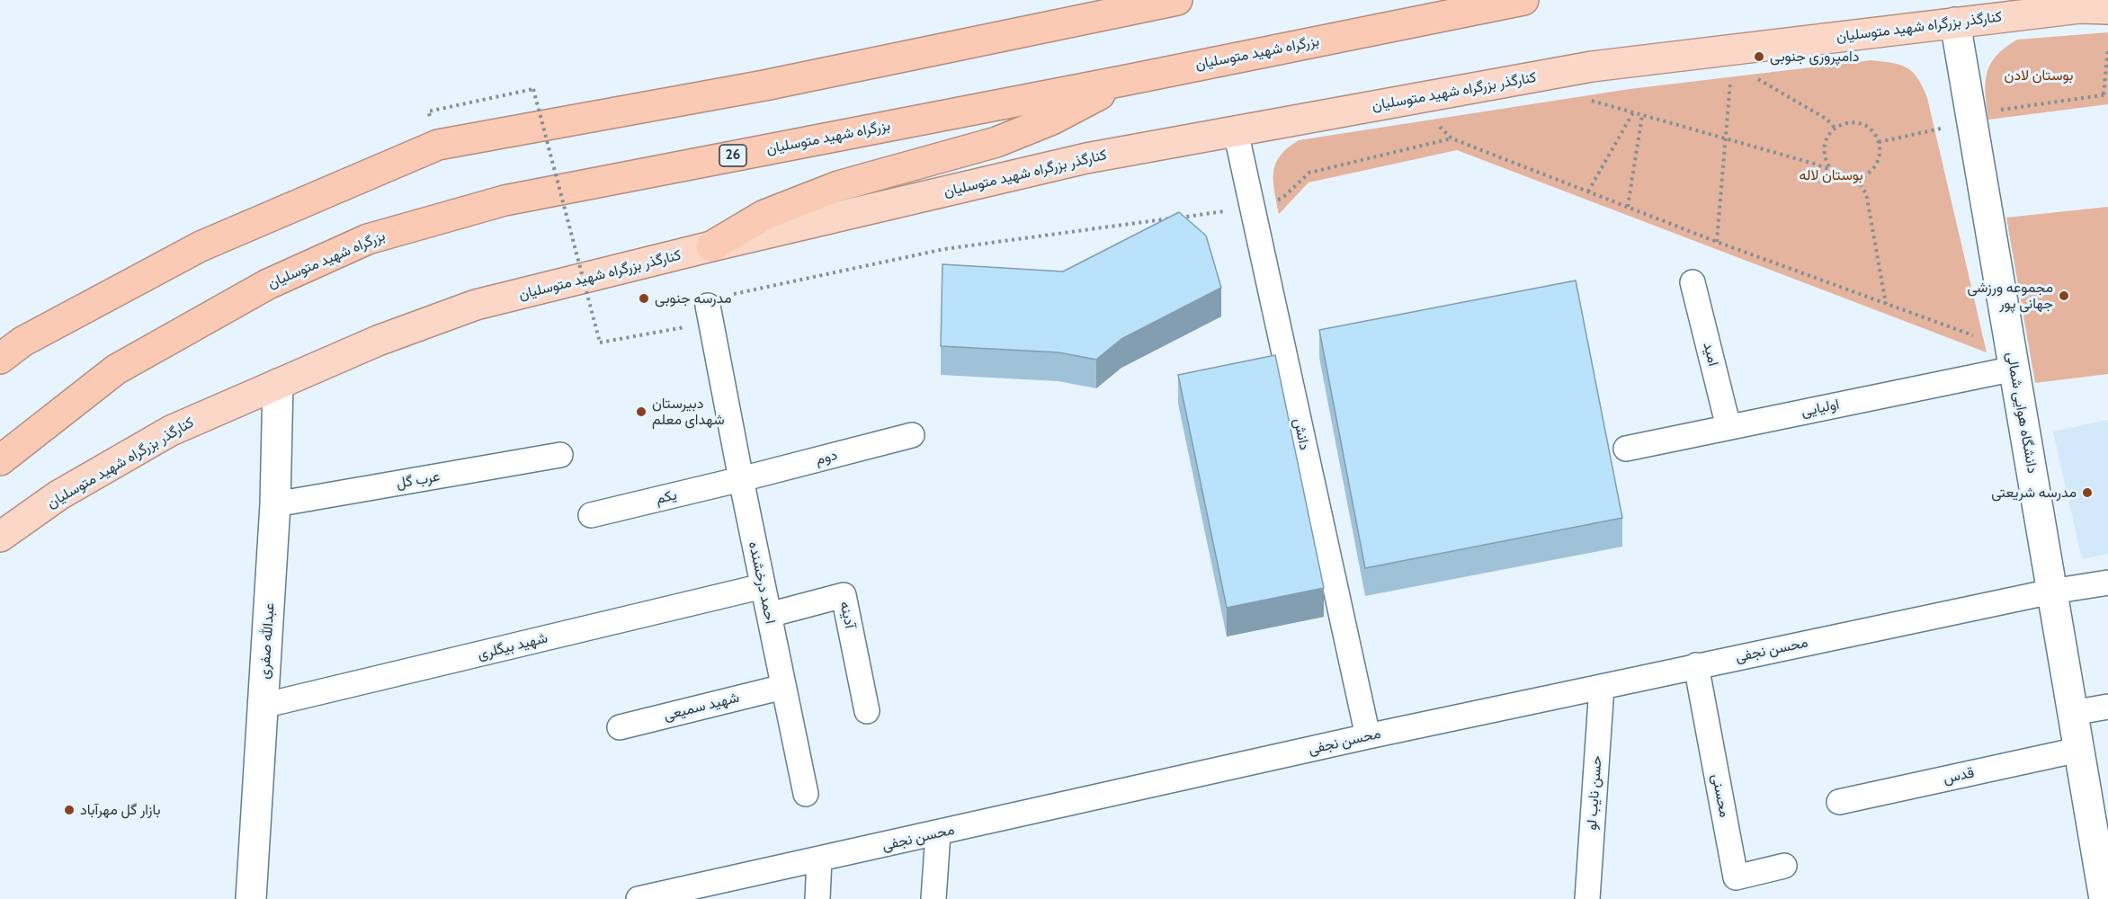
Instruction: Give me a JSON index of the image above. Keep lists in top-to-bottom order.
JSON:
{
  "streets": {
    "highway": ["بزرگراه شهید متوسلیان", "26"],
    "main road": ["کنارگذر بزرگراه شهید متوسلیان"],
    "street": [
      "امید",
      "اولیایی",
      "دانشگاه هوایی شمالی",
      "دانش",
      "دوم",
      "عرب گل",
      "یکم",
      "احمد درخشنده",
      "آدینه",
      "عبدالله صفری",
      "شهید بیگلری",
      "محسن نجفی",
      "شهید سمیعی",
      "قدس",
      "حسن نایب لو",
      "محسنی"
    ]
  },
  "crossings": [
    ["کنارگذر بزرگراه شهید متوسلیان", "دانشگاه هوایی شمالی"],
    ["کنارگذر بزرگراه شهید متوسلیان", "دانش"],
    ["کنارگذر بزرگراه شهید متوسلیان", "عبدالله صفری"],
    ["امید", "اولیایی"],
    ["اولیایی", "دانشگاه هوایی شمالی"],
    ["دانشگاه هوایی شمالی", "محسن نجفی"],
    ["دانشگاه هوایی شمالی", "قدس"],
    ["دانش", "محسن نجفی"],
    ["دوم", "یکم"],
    ["دوم", "احمد درخشنده"],
    ["عرب گل", "عبدالله صفری"],
    ["یکم", "احمد درخشنده"],
    ["احمد درخشنده", "آدینه"],
    ["احمد درخشنده", "شهید بیگلری"],
    ["احمد درخشنده", "شهید سمیعی"],
    ["عبدالله صفری", "شهید بیگلری"],
    ["محسن نجفی", "حسن نایب لو"],
    ["محسن نجفی", "محسنی"]
  ],
  "parks": ["بوستان لادن", "بوستان لاله"],
  "places": [
    "دامپروری جنوبی",
    "مجموعه ورزشی جهانی پور",
    "مدرسه جنوبی",
    "دبیرستان شهدای معلم",
    "مدرسه شریعتی",
    "بازار گل مهرآباد"
  ]
}
